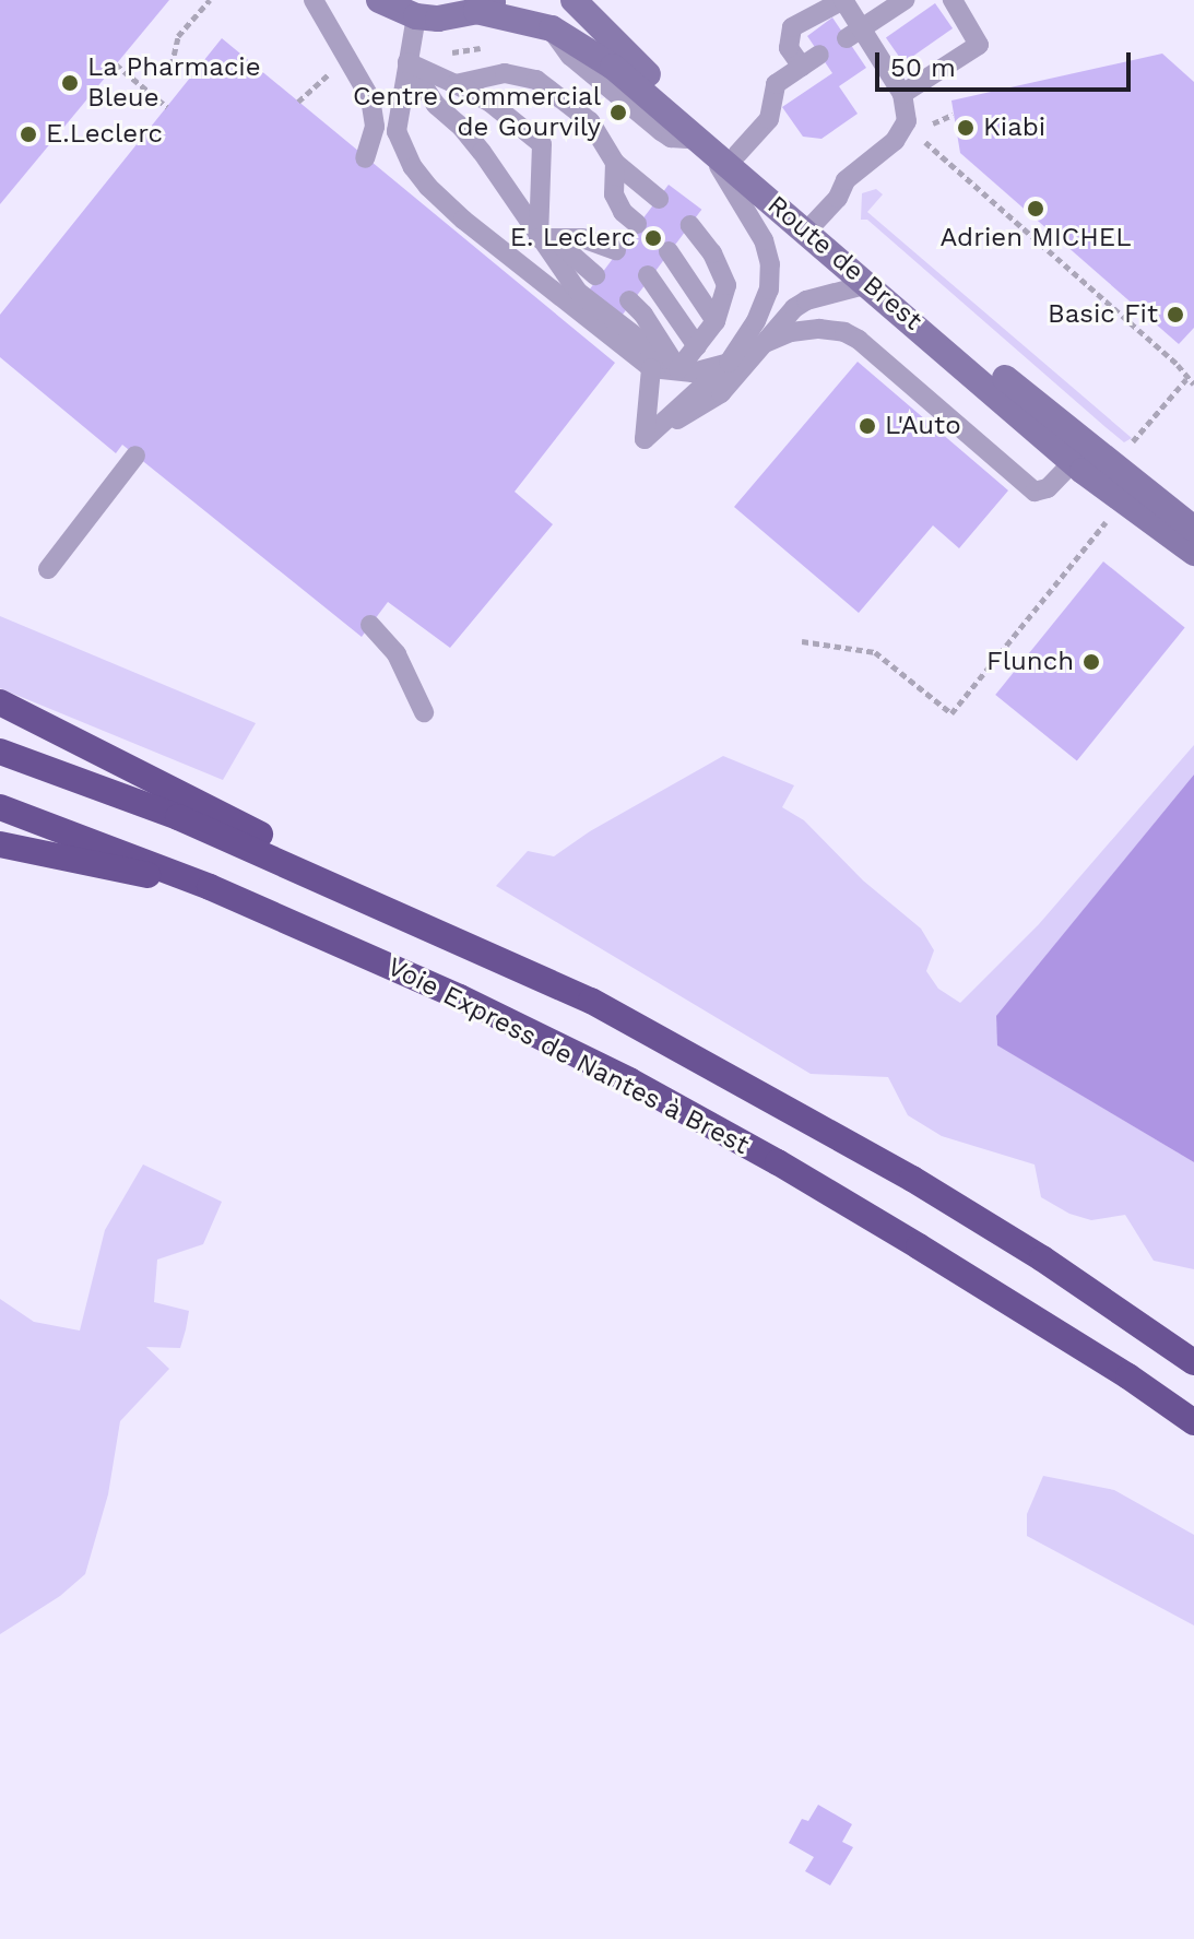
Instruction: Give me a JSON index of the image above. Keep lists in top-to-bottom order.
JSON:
{
  "streets": {
    "highway": ["Voie Express de Nantes à Brest"],
    "main road": ["Route de Brest"]
  },
  "places": [
    "La Pharmacie Bleue",
    "Centre Commercial de Gourvily",
    "Kiabi",
    "E.Leclerc",
    "Adrien MICHEL",
    "E. Leclerc",
    "Basic Fit",
    "L'Auto",
    "Flunch"
  ],
  "scale_bar": "50 m"
}
